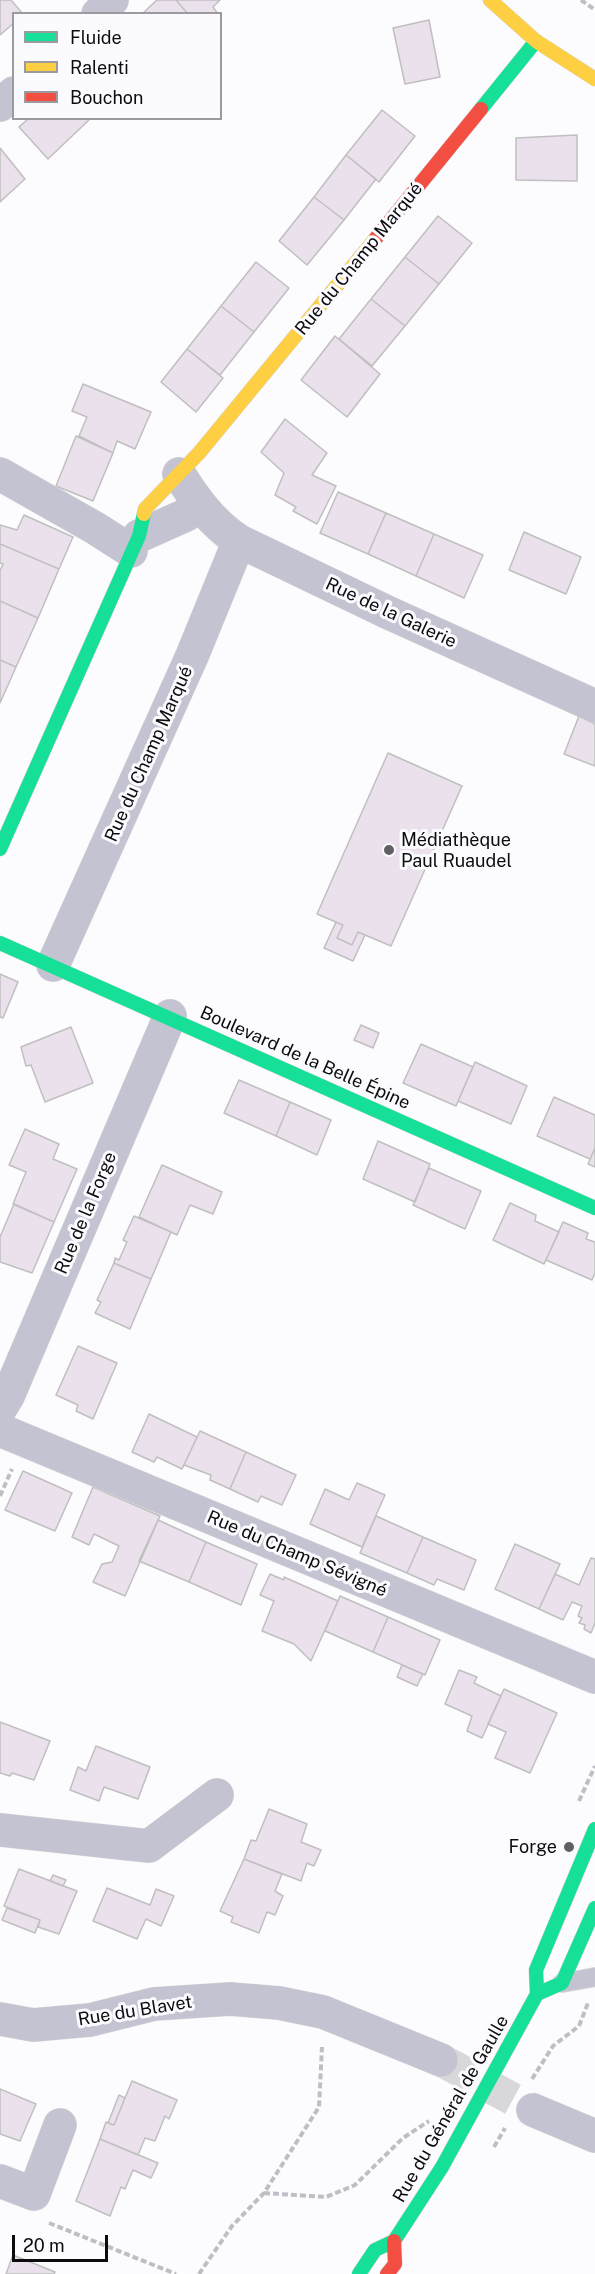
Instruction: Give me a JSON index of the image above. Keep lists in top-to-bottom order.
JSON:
{
  "streets": {
    "street": [
      "Rue du Champ Marqué",
      "Rue de la Galerie",
      "Boulevard de la Belle Épine",
      "Rue de la Forge",
      "Rue du Champ Sévigné",
      "Rue du Blavet",
      "Rue du Général de Gaulle"
    ]
  },
  "crossings": [
    ["Rue du Champ Marqué", "Rue de la Galerie"],
    ["Rue du Champ Marqué", "Boulevard de la Belle Épine"],
    ["Boulevard de la Belle Épine", "Rue de la Forge"]
  ],
  "places": ["Médiathèque Paul Ruaudel", "Forge"],
  "legend": ["Fluide", "Ralenti", "Bouchon"],
  "scale_bar": "20 m"
}
